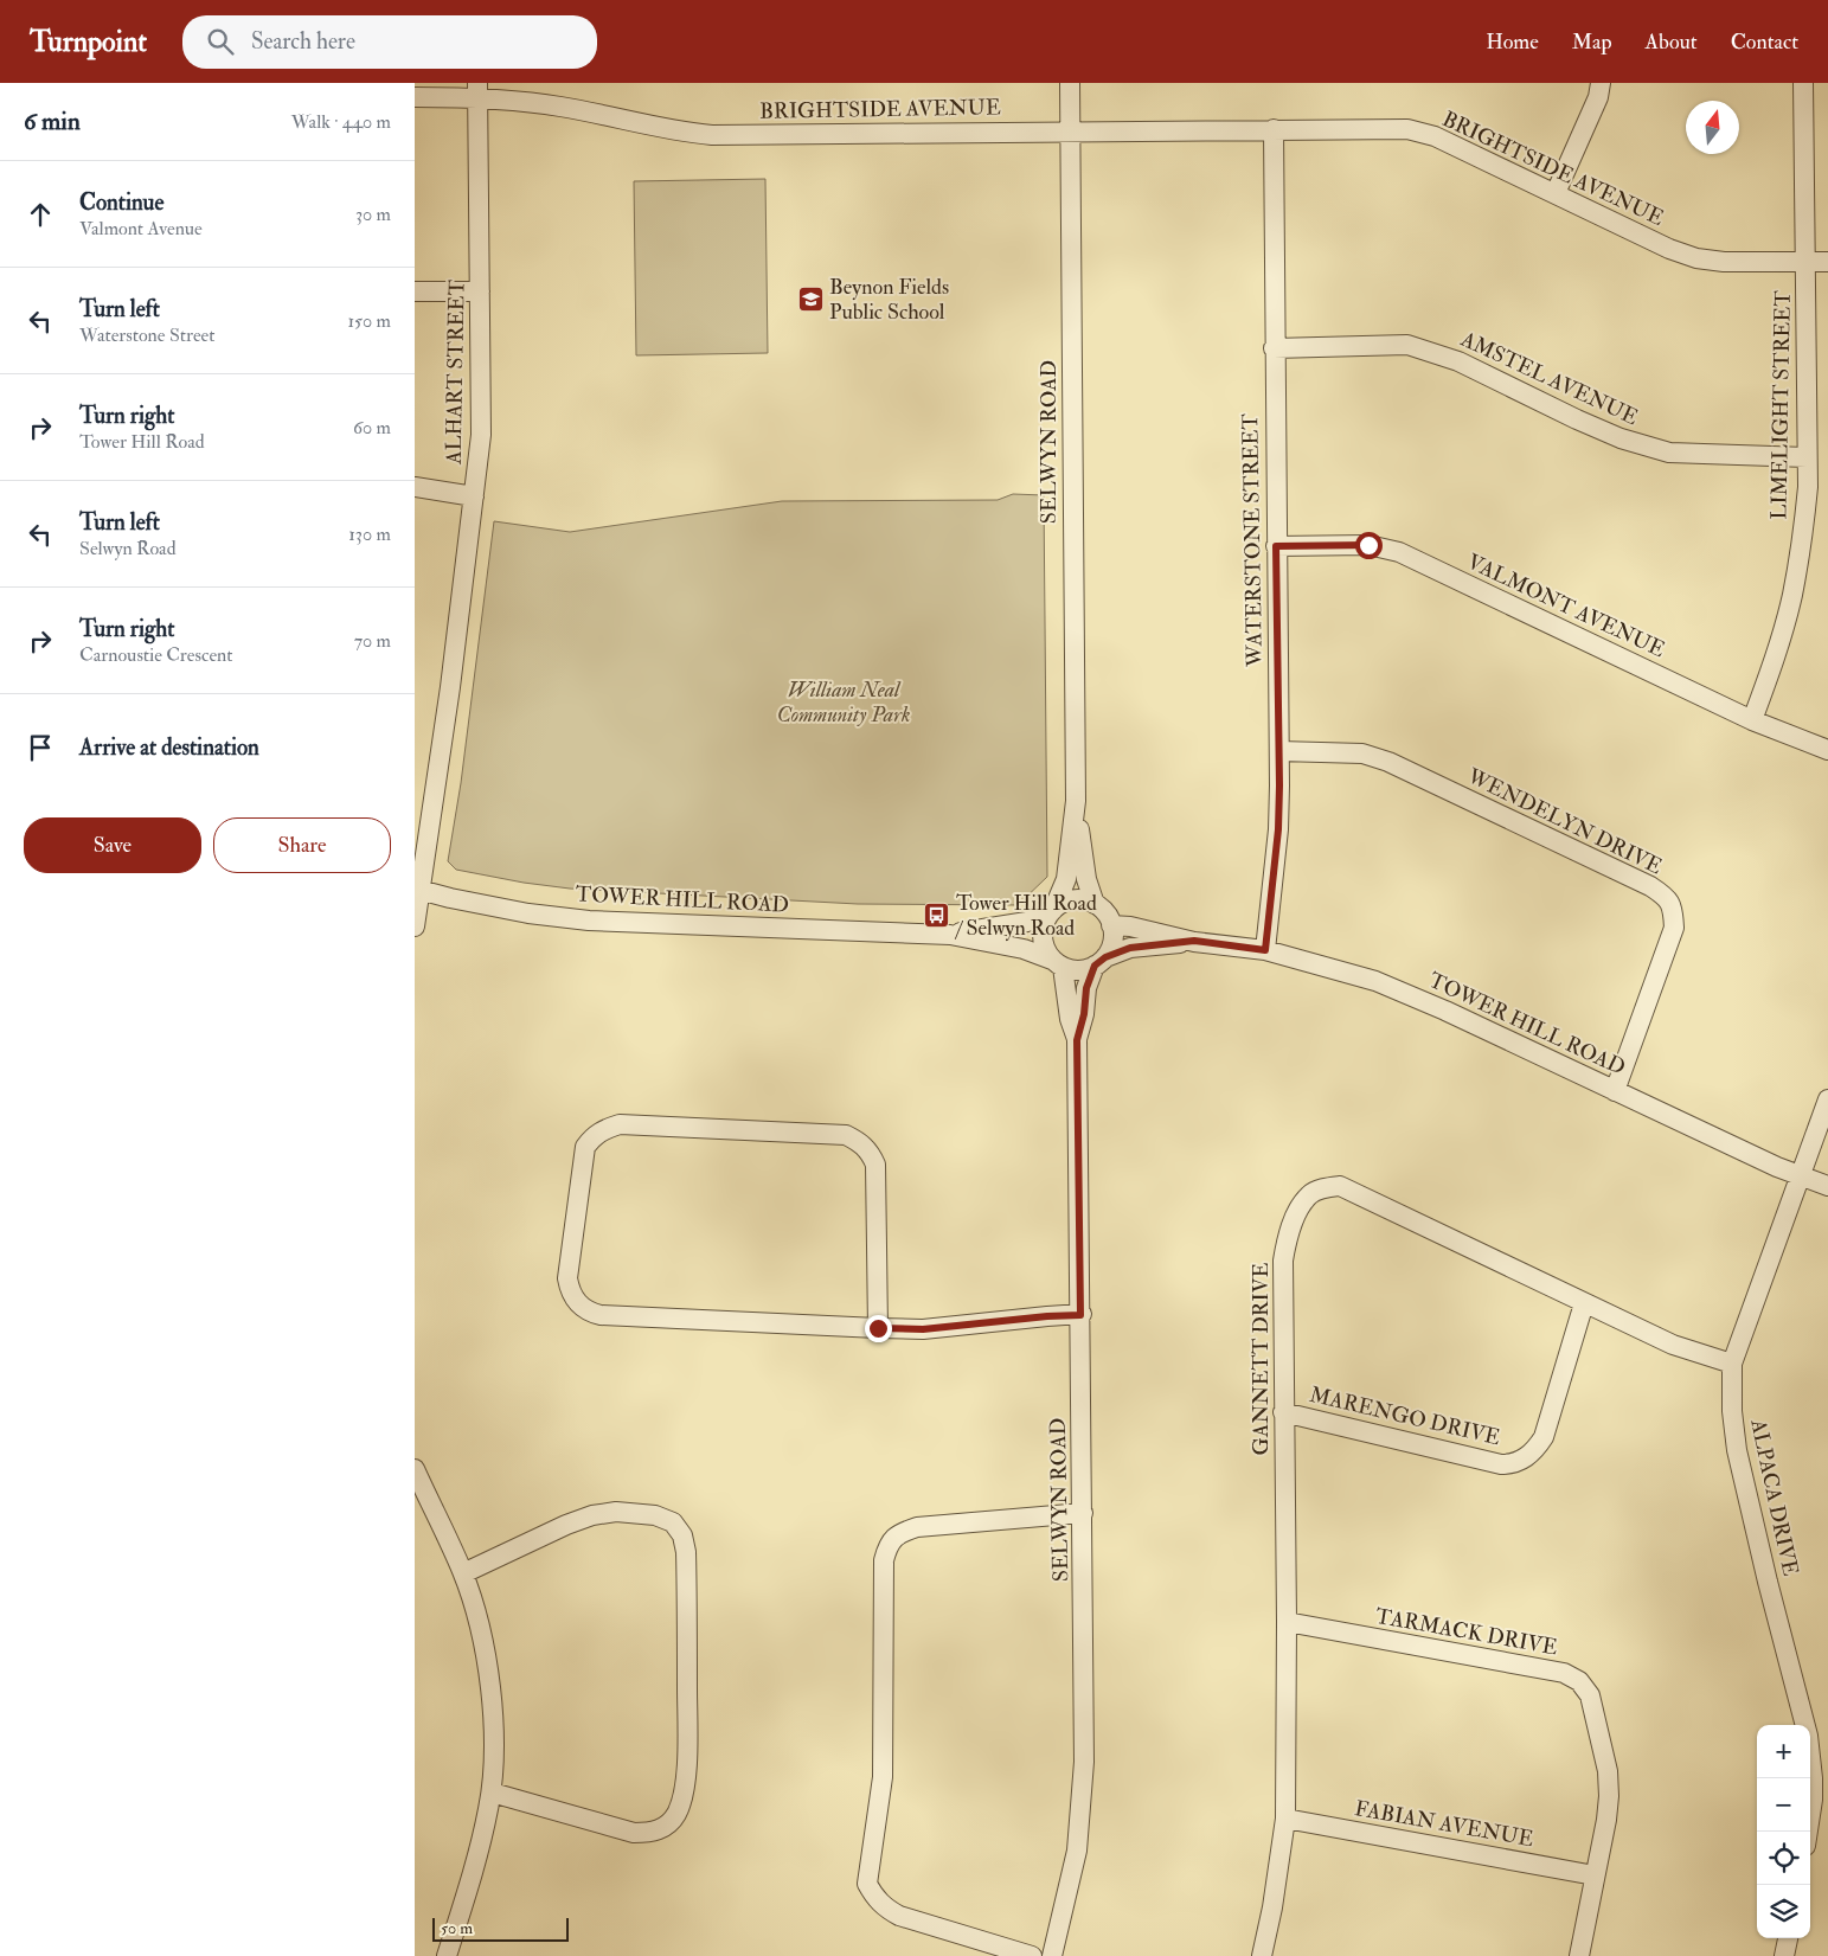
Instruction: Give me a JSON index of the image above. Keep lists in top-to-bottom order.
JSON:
{
  "streets": {
    "street": [
      "BRIGHTSIDE AVENUE",
      "ALHART STREET",
      "AMSTEL AVENUE",
      "LIMELIGHT STREET",
      "SELWYN ROAD",
      "WATERSTONE STREET",
      "VALMONT AVENUE",
      "WENDELYN DRIVE",
      "TOWER HILL ROAD",
      "GANNETT DRIVE",
      "MARENGO DRIVE",
      "ALPACA DRIVE",
      "TARMACK DRIVE",
      "FABIAN AVENUE"
    ]
  },
  "crossings": [
    ["BRIGHTSIDE AVENUE", "ALHART STREET"],
    ["BRIGHTSIDE AVENUE", "LIMELIGHT STREET"],
    ["BRIGHTSIDE AVENUE", "SELWYN ROAD"],
    ["BRIGHTSIDE AVENUE", "WATERSTONE STREET"],
    ["ALHART STREET", "TOWER HILL ROAD"],
    ["AMSTEL AVENUE", "LIMELIGHT STREET"],
    ["AMSTEL AVENUE", "WATERSTONE STREET"],
    ["LIMELIGHT STREET", "VALMONT AVENUE"],
    ["SELWYN ROAD", "TOWER HILL ROAD"],
    ["WATERSTONE STREET", "VALMONT AVENUE"],
    ["WATERSTONE STREET", "WENDELYN DRIVE"],
    ["WATERSTONE STREET", "TOWER HILL ROAD"],
    ["WENDELYN DRIVE", "TOWER HILL ROAD"],
    ["TOWER HILL ROAD", "ALPACA DRIVE"],
    ["GANNETT DRIVE", "MARENGO DRIVE"],
    ["GANNETT DRIVE", "ALPACA DRIVE"],
    ["GANNETT DRIVE", "TARMACK DRIVE"],
    ["GANNETT DRIVE", "FABIAN AVENUE"],
    ["TARMACK DRIVE", "FABIAN AVENUE"]
  ],
  "parks": ["William Neal Community Park"],
  "places": {
    "school or university": ["Beynon Fields Public School"],
    "bus stop": ["Tower Hill Road / Selwyn Road"]
  },
  "scale_bar": "50 m",
  "north": "top",
  "page": {
    "header": "Turnpoint",
    "search": "Search here",
    "nav": [
      "Home",
      "Map",
      "About",
      "Contact"
    ],
    "heading": ["6 min", "Walk · 440 m"],
    "list": [
      ["Continue", "Valmont Avenue", "30 m"],
      ["Turn left", "Waterstone Street", "150 m"],
      ["Turn right", "Tower Hill Road", "60 m"],
      ["Turn left", "Selwyn Road", "130 m"],
      ["Turn right", "Carnoustie Crescent", "70 m"],
      "Arrive at destination"
    ],
    "buttons": ["Save", "Share"],
    "map_buttons": ["+", "−"],
    "scale": "50 m"
  }
}
